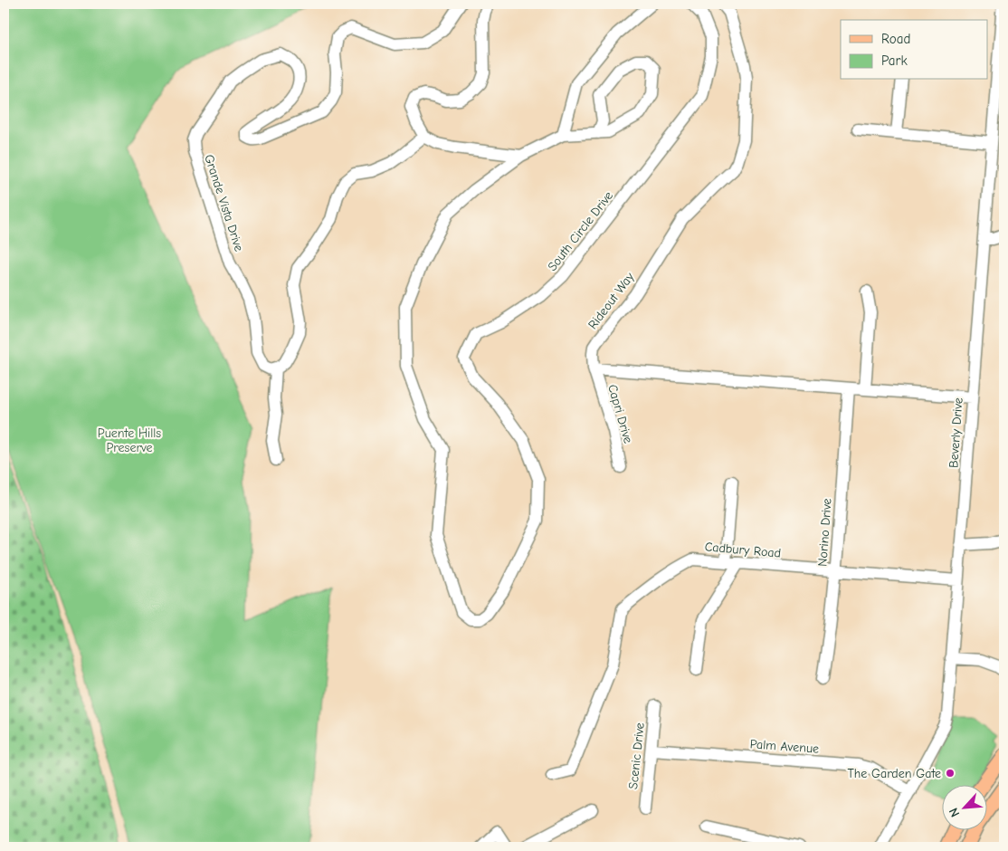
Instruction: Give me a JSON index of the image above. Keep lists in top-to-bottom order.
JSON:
{
  "streets": {
    "street": [
      "Grande Vista Drive",
      "South Circle Drive",
      "Rideout Way",
      "Capri Drive",
      "Beverly Drive",
      "Norino Drive",
      "Cadbury Road",
      "Palm Avenue",
      "Scenic Drive"
    ]
  },
  "crossings": [
    ["Rideout Way", "Capri Drive"],
    ["Beverly Drive", "Cadbury Road"],
    ["Beverly Drive", "Palm Avenue"],
    ["Norino Drive", "Cadbury Road"],
    ["Palm Avenue", "Scenic Drive"]
  ],
  "parks": ["Puente Hills Preserve"],
  "places": ["The Garden Gate"],
  "legend": ["Road", "Park"],
  "north": "bottom left"
}
